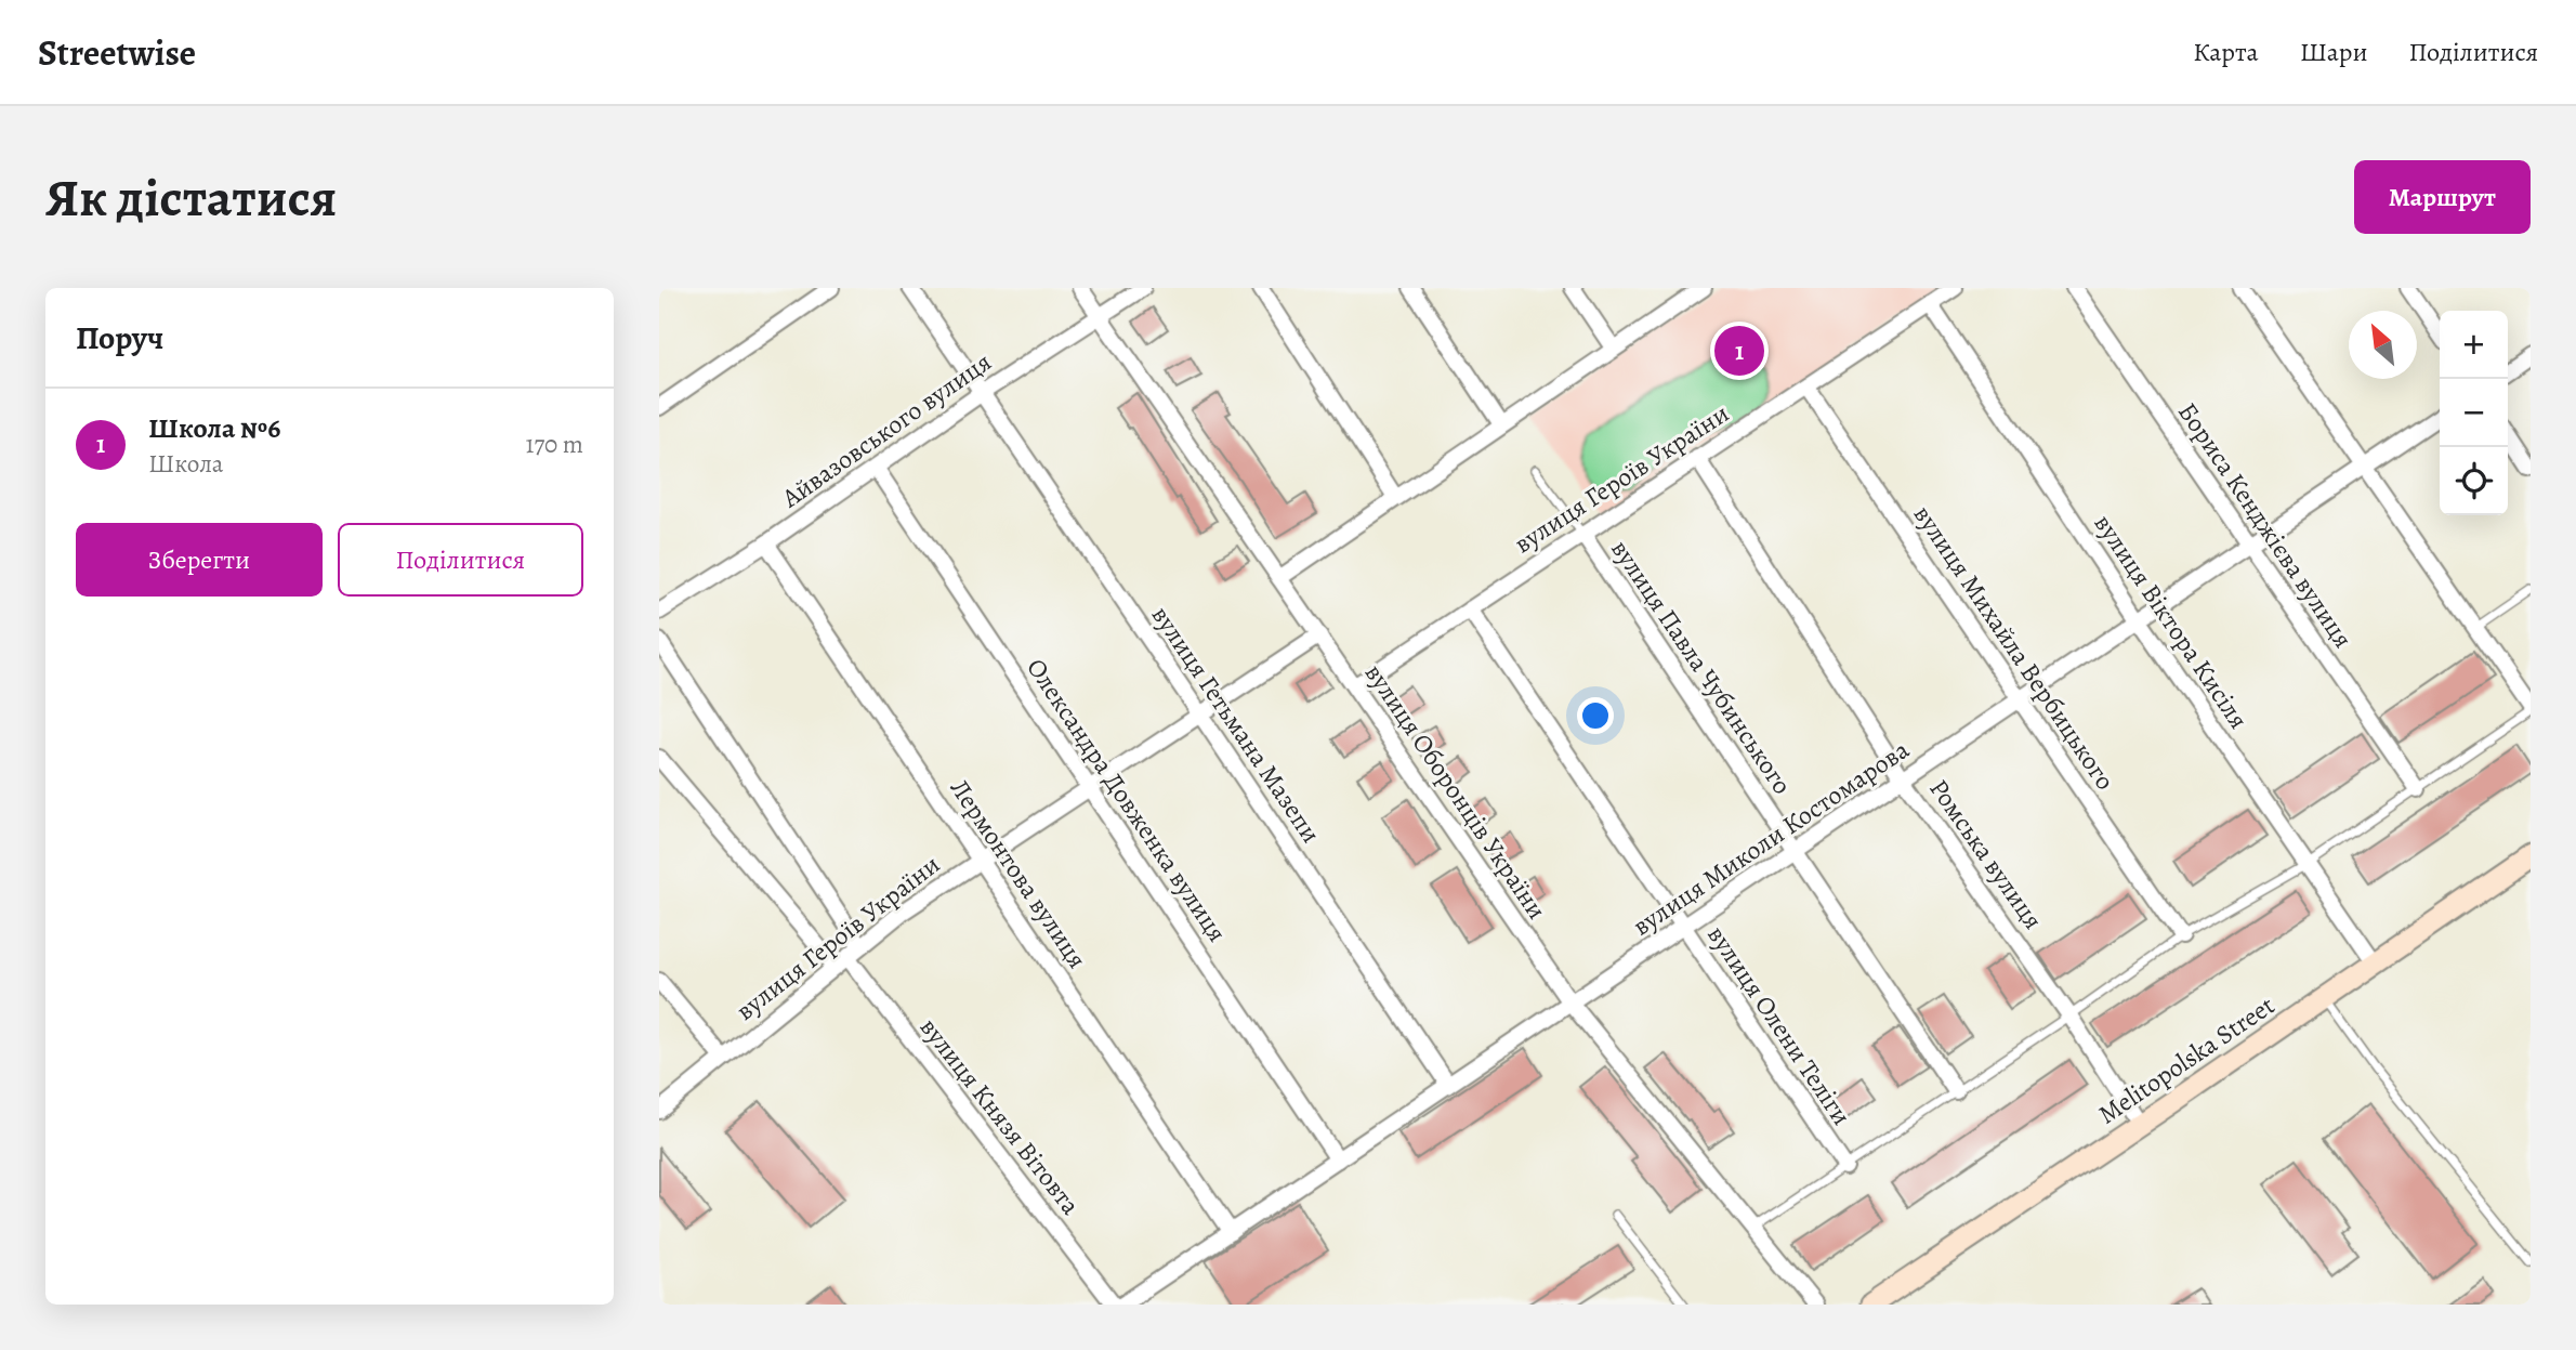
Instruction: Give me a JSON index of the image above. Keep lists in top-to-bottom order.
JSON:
{
  "streets": {
    "main road": ["Melitopolska Street"],
    "street": [
      "Айвазовського вулиця",
      "вулиця Героїв України",
      "Бориса Кенджієва вулиця",
      "вулиця Віктора Кисіля",
      "вулиця Михайла Вербицького",
      "вулиця Павла Чубинського",
      "вулиця Гетьмана Мазепи",
      "вулиця Оборонців України",
      "Олександра Довженка вулиця",
      "вулиця Миколи Костомарова",
      "Ромська вулиця",
      "Лермонтова вулиця",
      "вулиця Олени Теліги",
      "вулиця Князя Вітовта"
    ]
  },
  "crossings": [
    ["Айвазовського вулиця", "вулиця Гетьмана Мазепи"],
    ["Айвазовського вулиця", "вулиця Оборонців України"],
    ["Айвазовського вулиця", "Олександра Довженка вулиця"],
    ["Айвазовського вулиця", "Лермонтова вулиця"],
    ["вулиця Героїв України", "вулиця Віктора Кисіля"],
    ["вулиця Героїв України", "вулиця Михайла Вербицького"],
    ["вулиця Героїв України", "вулиця Павла Чубинського"],
    ["вулиця Героїв України", "вулиця Гетьмана Мазепи"],
    ["вулиця Героїв України", "вулиця Оборонців України"],
    ["вулиця Героїв України", "Олександра Довженка вулиця"],
    ["вулиця Героїв України", "Ромська вулиця"],
    ["вулиця Героїв України", "Лермонтова вулиця"],
    ["вулиця Героїв України", "вулиця Олени Теліги"],
    ["вулиця Героїв України", "вулиця Князя Вітовта"],
    ["Бориса Кенджієва вулиця", "вулиця Миколи Костомарова"],
    ["вулиця Віктора Кисіля", "вулиця Миколи Костомарова"],
    ["вулиця Віктора Кисіля", "Melitopolska Street"],
    ["вулиця Михайла Вербицького", "вулиця Миколи Костомарова"],
    ["вулиця Павла Чубинського", "вулиця Миколи Костомарова"],
    ["вулиця Гетьмана Мазепи", "вулиця Миколи Костомарова"],
    ["вулиця Оборонців України", "вулиця Миколи Костомарова"],
    ["Олександра Довженка вулиця", "вулиця Миколи Костомарова"],
    ["вулиця Миколи Костомарова", "Ромська вулиця"],
    ["вулиця Миколи Костомарова", "Лермонтова вулиця"],
    ["вулиця Миколи Костомарова", "вулиця Олени Теліги"],
    ["Ромська вулиця", "Melitopolska Street"]
  ],
  "north": "top left",
  "page": {
    "header": "Streetwise",
    "nav": ["Карта", "Шари", "Поділитися"],
    "buttons": [
      "Маршрут",
      ["Зберегти", "Поділитися"]
    ],
    "title": "Як дістатися",
    "heading": "Поруч",
    "map_buttons": ["+", "−"],
    "pins": "1",
    "list": [
      {
        "mark": "1",
        "name": "Школа №6",
        "note": "Школа",
        "value": "170 m"
      }
    ]
  }
}
